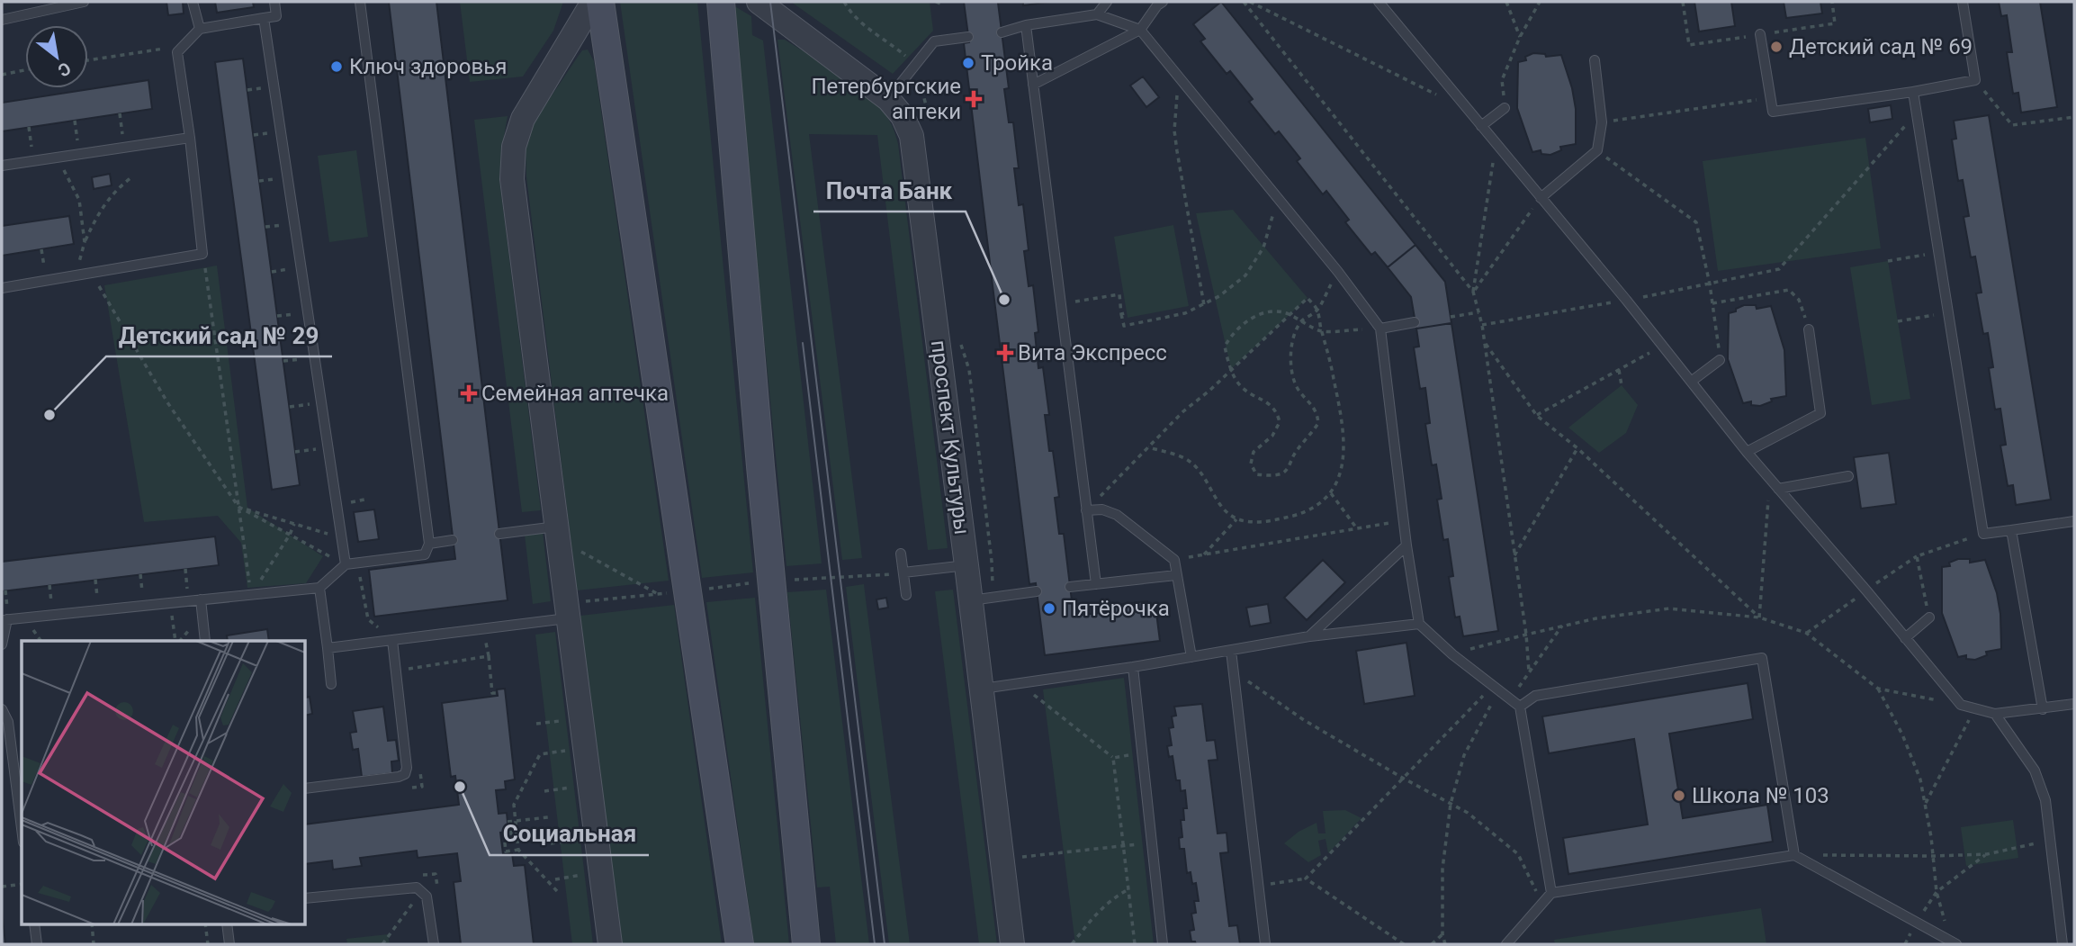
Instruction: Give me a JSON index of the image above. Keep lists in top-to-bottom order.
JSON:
{
  "streets": {
    "street": ["проспект Культуры"]
  },
  "places": {
    "other": [
      "Детский сад № 69",
      "Тройка",
      "Ключ здоровья",
      "Почта Банк",
      "Детский сад № 29",
      "Пятёрочка",
      "Социальная",
      "Школа № 103"
    ],
    "health": ["Петербургские аптеки", "Вита Экспресс", "Семейная аптечка"]
  },
  "north": "bottom right"
}
